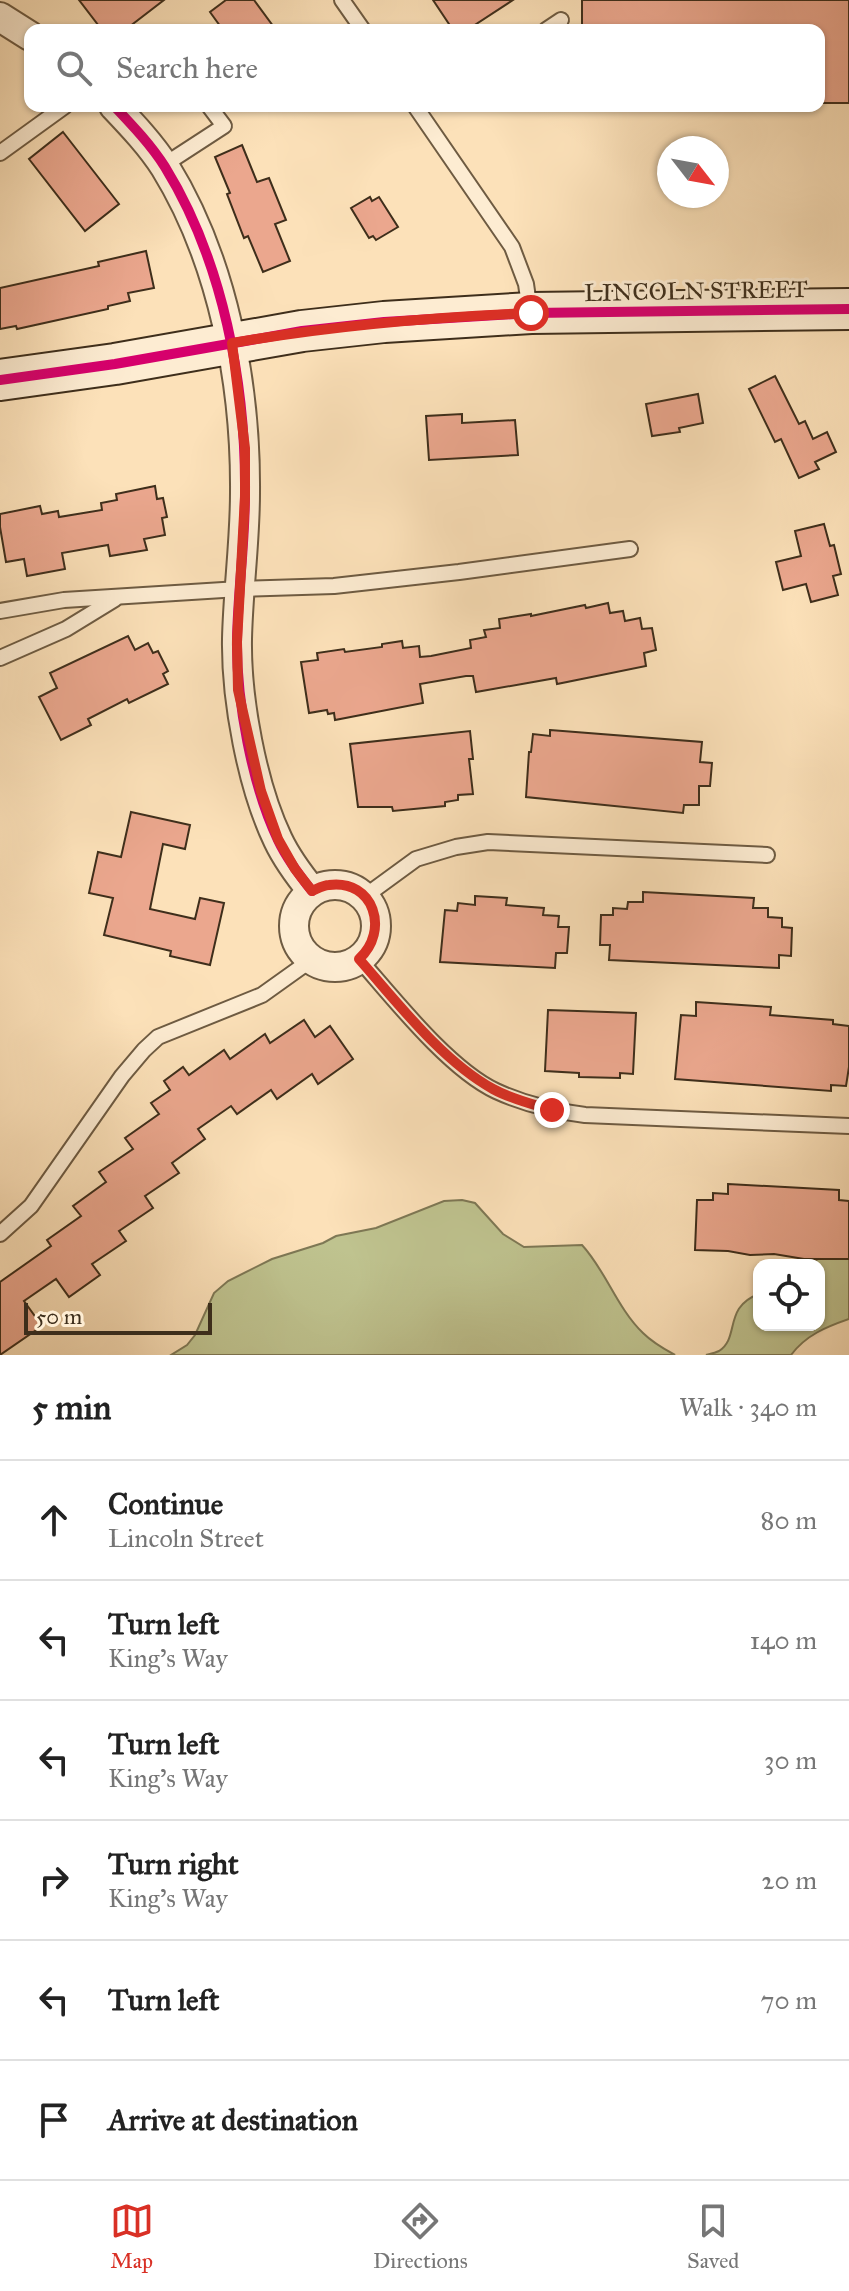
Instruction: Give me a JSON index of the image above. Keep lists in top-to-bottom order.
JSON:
{
  "streets": {
    "street": ["LINCOLN STREET"]
  },
  "scale_bar": "50 m",
  "north": "bottom right",
  "page": {
    "search": "Search here",
    "scale": "50 m",
    "heading": ["5 min", "Walk · 340 m"],
    "list": [
      ["Continue", "Lincoln Street", "80 m"],
      ["Turn left", "King's Way", "140 m"],
      ["Turn left", "King's Way", "30 m"],
      ["Turn right", "King's Way", "20 m"],
      ["Turn left", "70 m"],
      "Arrive at destination"
    ],
    "nav": ["Map", "Directions", "Saved"]
  }
}
